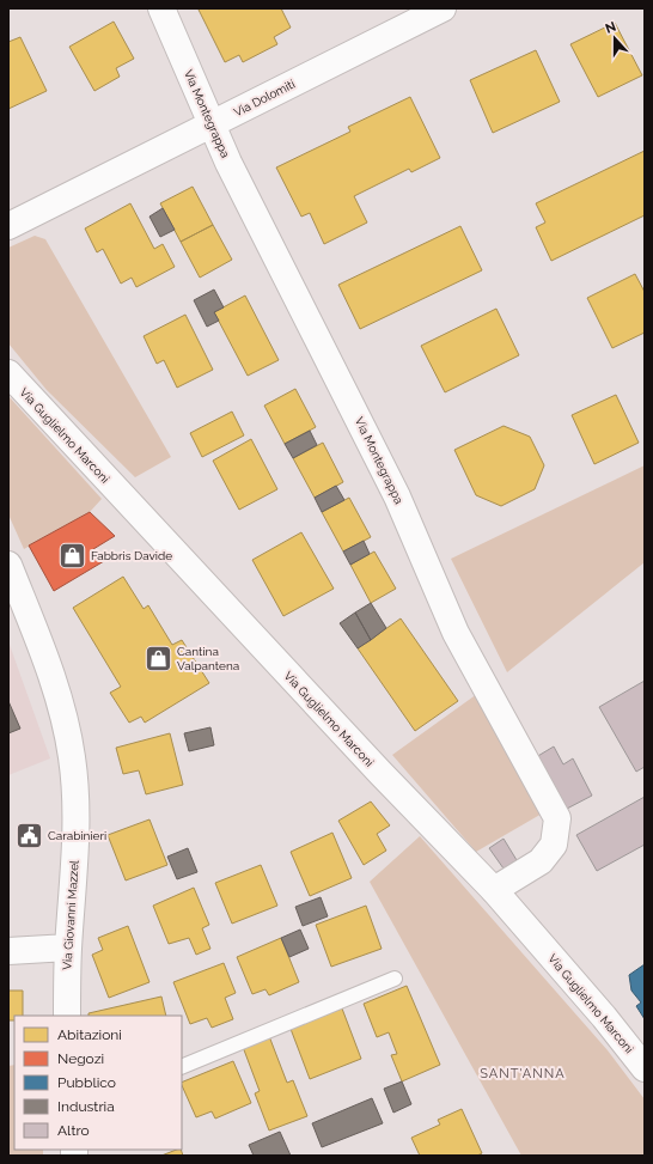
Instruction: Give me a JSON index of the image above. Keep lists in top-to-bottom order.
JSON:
{
  "streets": {
    "street": [
      "Via Dolomiti",
      "Via Montegrappa",
      "Via Guglielmo Marconi",
      "Via Giovanni Mazzel"
    ]
  },
  "crossings": [
    ["Via Dolomiti", "Via Montegrappa"],
    ["Via Montegrappa", "Via Guglielmo Marconi"]
  ],
  "districts": ["SANT'ANNA"],
  "places": {
    "shop": ["Fabbris Davide", "Cantina Valpantena"],
    "public building": ["Carabinieri"]
  },
  "legend": [
    "Abitazioni",
    "Negozi",
    "Pubblico",
    "Industria",
    "Altro"
  ],
  "north": "top"
}
